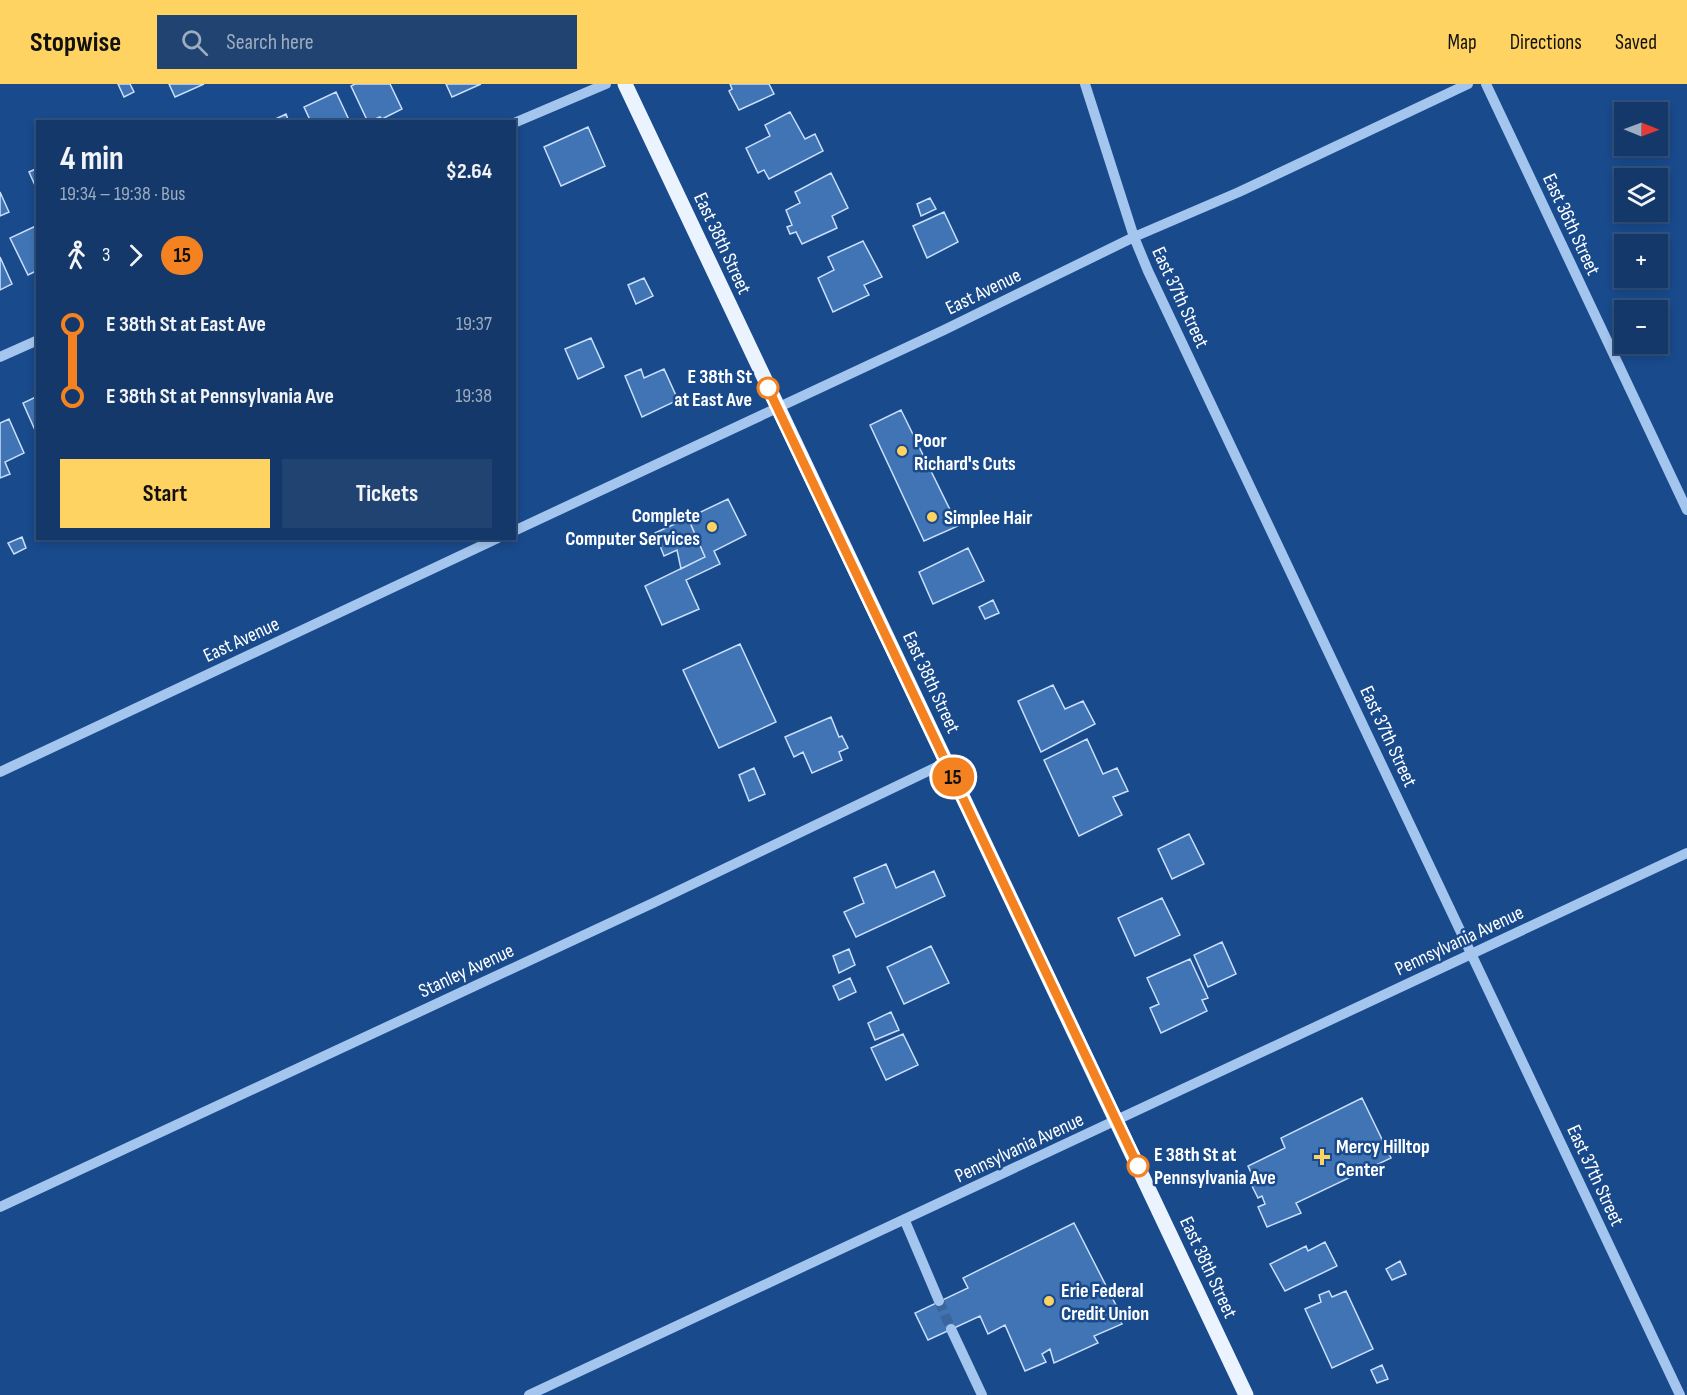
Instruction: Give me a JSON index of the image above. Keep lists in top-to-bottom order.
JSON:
{
  "streets": {
    "main road": ["East 38th Street"],
    "street": [
      "East 36th Street",
      "East Avenue",
      "East 37th Street",
      "Pennsylvania Avenue",
      "Stanley Avenue"
    ]
  },
  "crossings": [
    ["East 38th Street", "East Avenue"],
    ["East 38th Street", "Pennsylvania Avenue"],
    ["East 38th Street", "Stanley Avenue"],
    ["East Avenue", "East 37th Street"],
    ["East 37th Street", "Pennsylvania Avenue"]
  ],
  "places": {
    "other": [
      "E 38th St at East Ave",
      "Poor Richard's Cuts",
      "Simplee Hair",
      "Complete Computer Services",
      "E 38th St at Pennsylvania Ave",
      "Erie Federal Credit Union"
    ],
    "health": ["Mercy Hilltop Center"]
  },
  "lines": ["bus line 15"],
  "north": "right",
  "page": {
    "header": "Stopwise",
    "search": "Search here",
    "nav": ["Map", "Directions", "Saved"],
    "on_map": "15",
    "map_buttons": ["+", "−"],
    "heading": ["4 min", "19:34 – 19:38 · Bus", "$2.64"],
    "legs": ["3", "15"],
    "list": [
      {
        "name": "E 38th St at East Ave",
        "value": "19:37"
      },
      {
        "name": "E 38th St at Pennsylvania Ave",
        "value": "19:38"
      }
    ],
    "buttons": ["Start", "Tickets"]
  }
}
